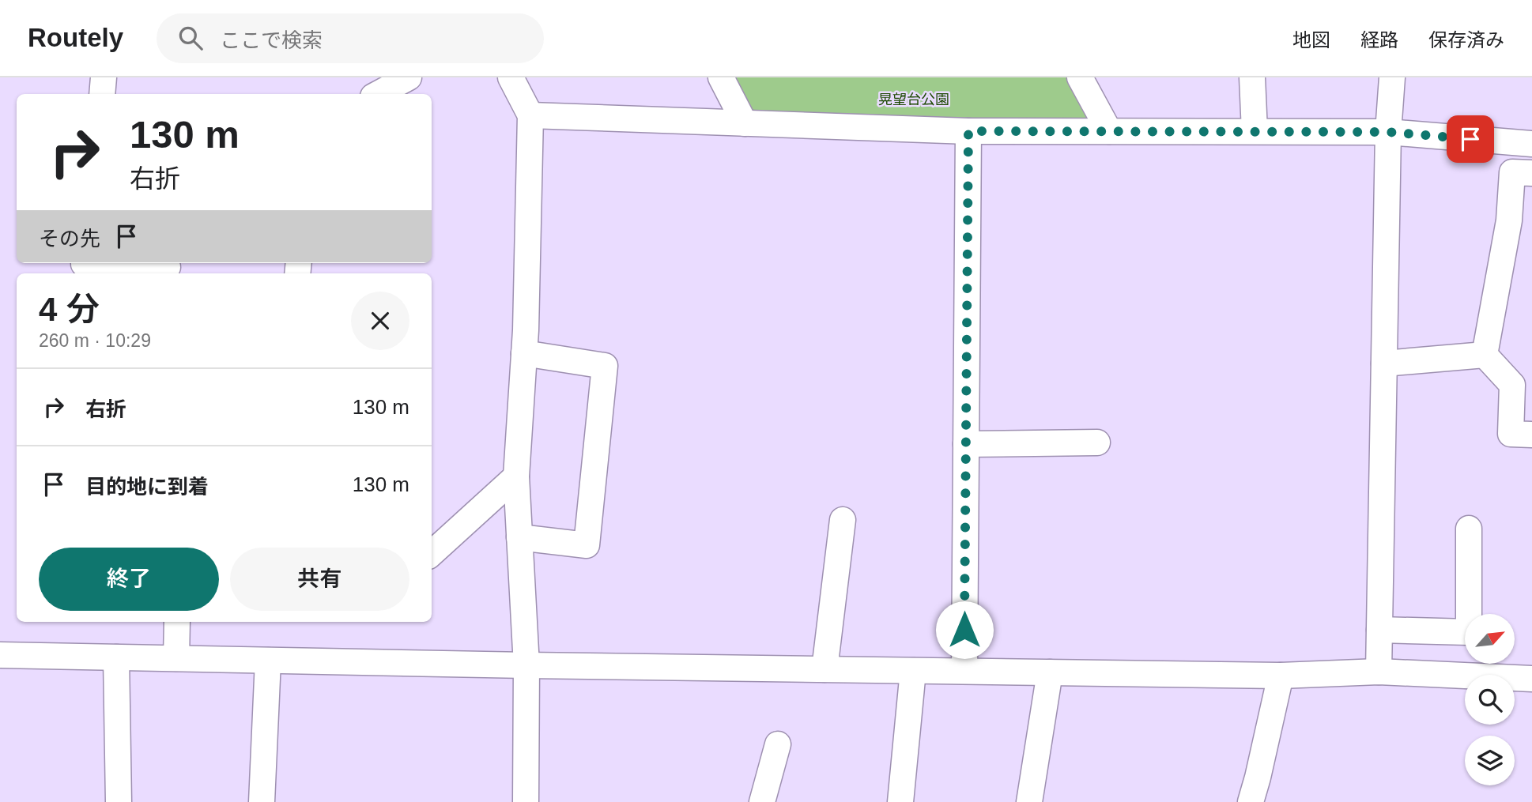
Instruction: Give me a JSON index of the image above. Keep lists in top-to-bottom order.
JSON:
{
  "parks": ["晃望台公園"],
  "north": "top right",
  "page": {
    "header": "Routely",
    "search": "ここで検索",
    "nav": ["地図", "経路", "保存済み"],
    "turn": ["130 m", "右折"],
    "then": "その先",
    "heading": ["4 分", "260 m · 10:29"],
    "list": [
      {
        "name": "右折",
        "value": "130 m"
      },
      {
        "name": "目的地に到着",
        "value": "130 m"
      }
    ],
    "buttons": ["終了", "共有"]
  }
}
